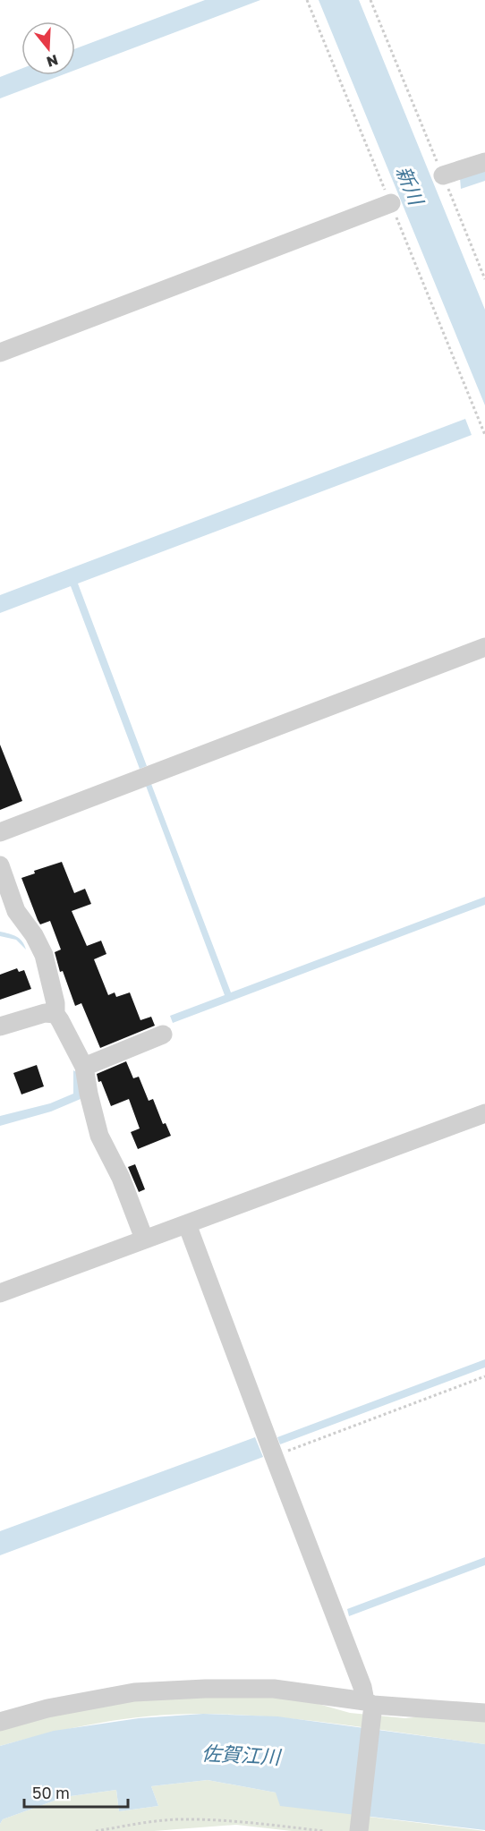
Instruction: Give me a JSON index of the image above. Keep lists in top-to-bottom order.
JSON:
{
  "water": ["新川", "佐賀江川"],
  "scale_bar": "50 m",
  "north": "bottom"
}
